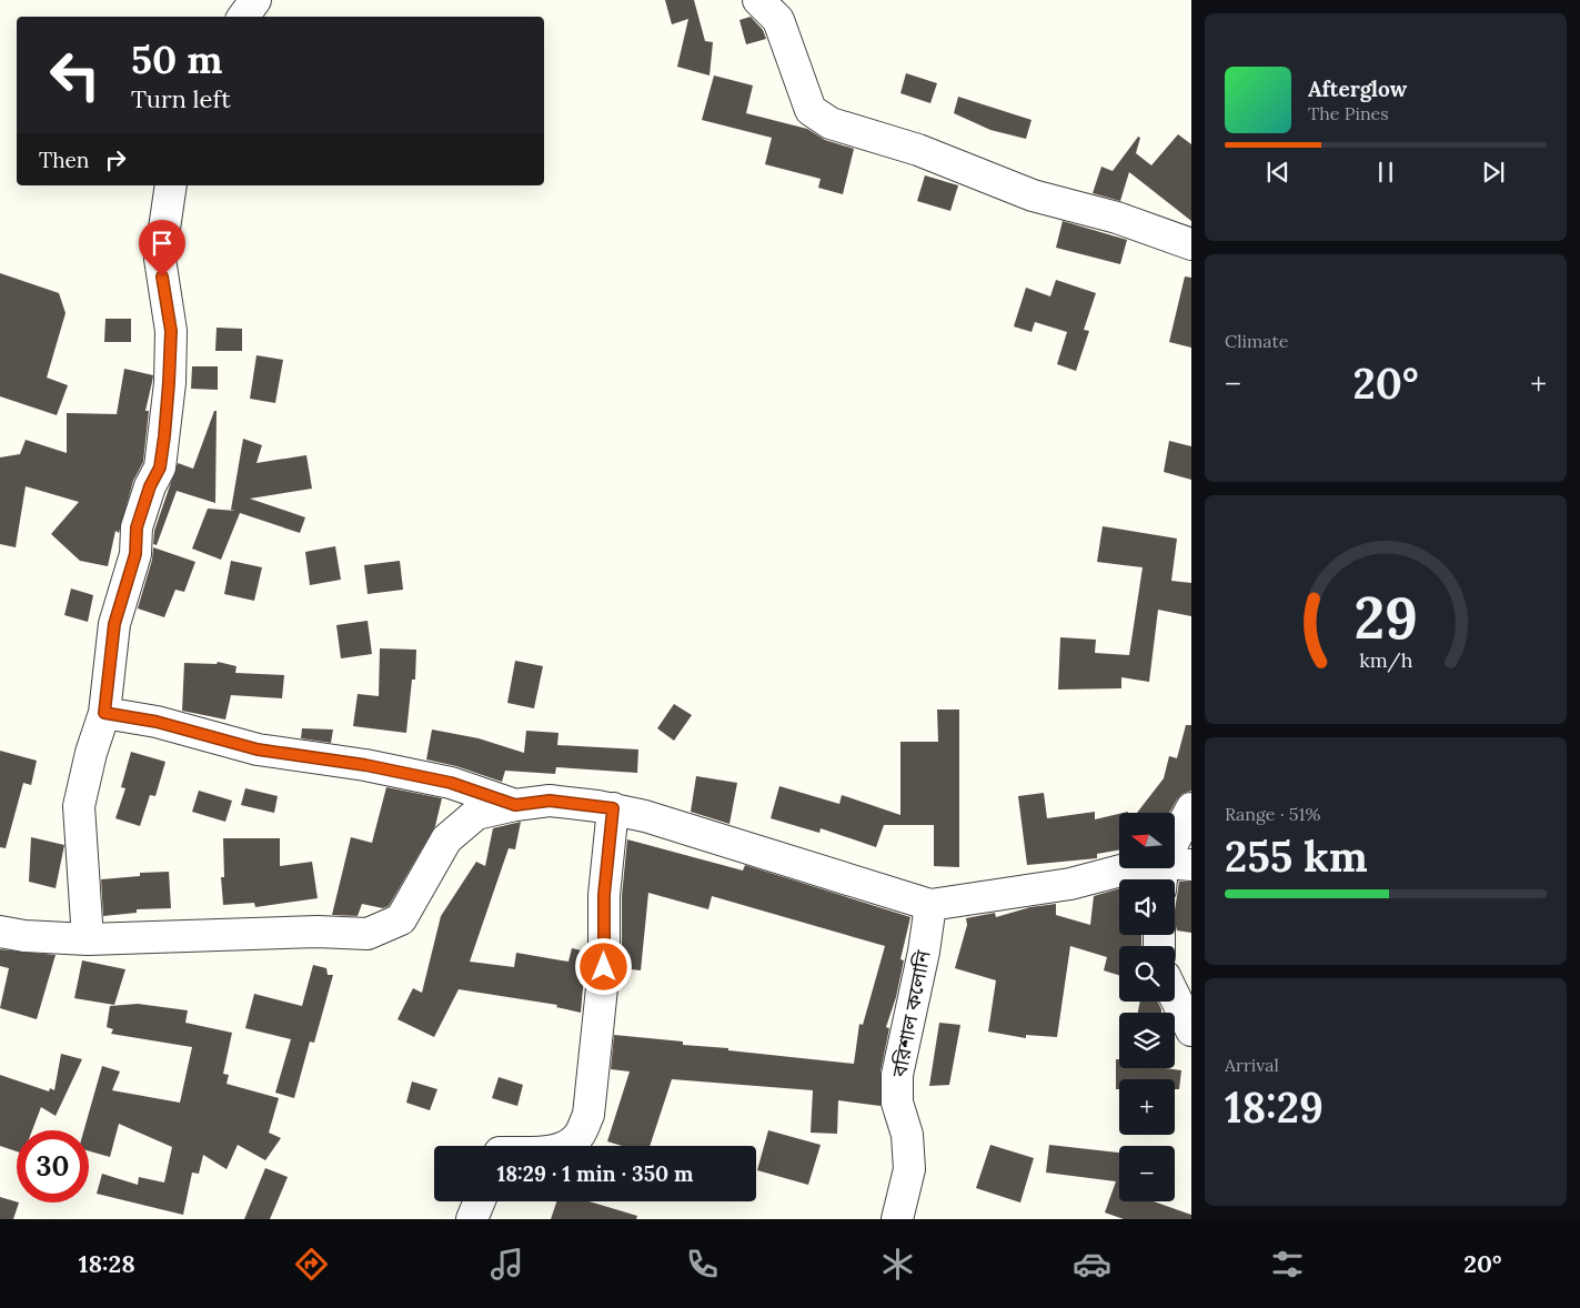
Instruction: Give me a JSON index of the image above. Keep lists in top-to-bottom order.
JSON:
{
  "streets": {
    "street": ["বরিশাল কলোনি"]
  },
  "north": "left",
  "page": {
    "turn": ["50 m", "Turn left"],
    "song": ["Afterglow", "The Pines"],
    "then": "Then",
    "tile": [
      "Climate",
      ["Range · 51%", "255 km"],
      ["Arrival", "18:29"]
    ],
    "heat": ["−", "20°", "+"],
    "map_buttons": ["+", "−"],
    "limit": "30",
    "trip": "18:29 · 1 min · 350 m",
    "tabs": ["18:28", "20°"],
    "gauge": ["29", "km/h"]
  }
}
